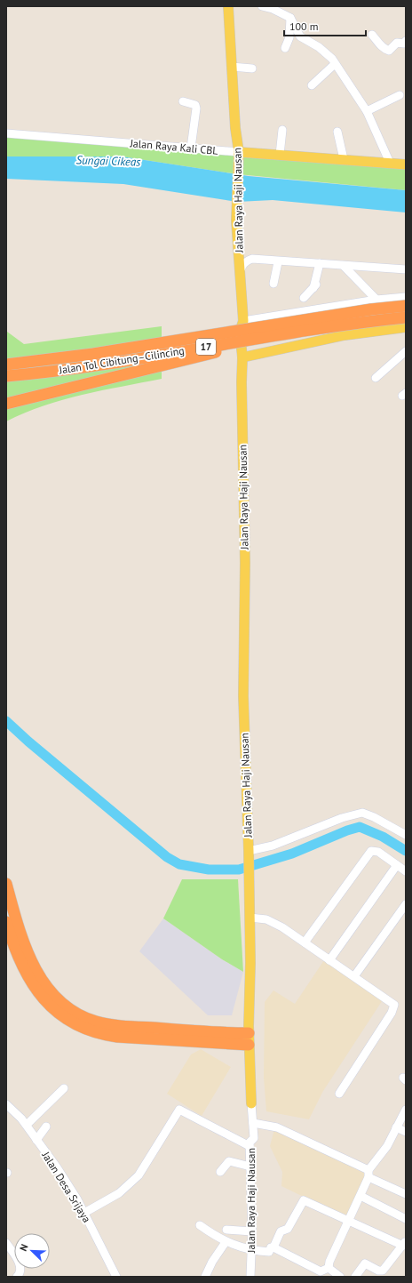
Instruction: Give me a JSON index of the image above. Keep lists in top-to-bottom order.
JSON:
{
  "streets": {
    "highway": ["17", "Jalan Tol Cibitung–Cilincing"],
    "main road": ["Jalan Raya Kali CBL", "Jalan Raya Haji Nausan"],
    "street": ["Jalan Desa Srijaya"]
  },
  "crossings": [
    ["Jalan Raya Kali CBL", "Jalan Raya Haji Nausan"]
  ],
  "water": ["Sungai Cikeas"],
  "scale_bar": "100 m",
  "north": "top left"
}
